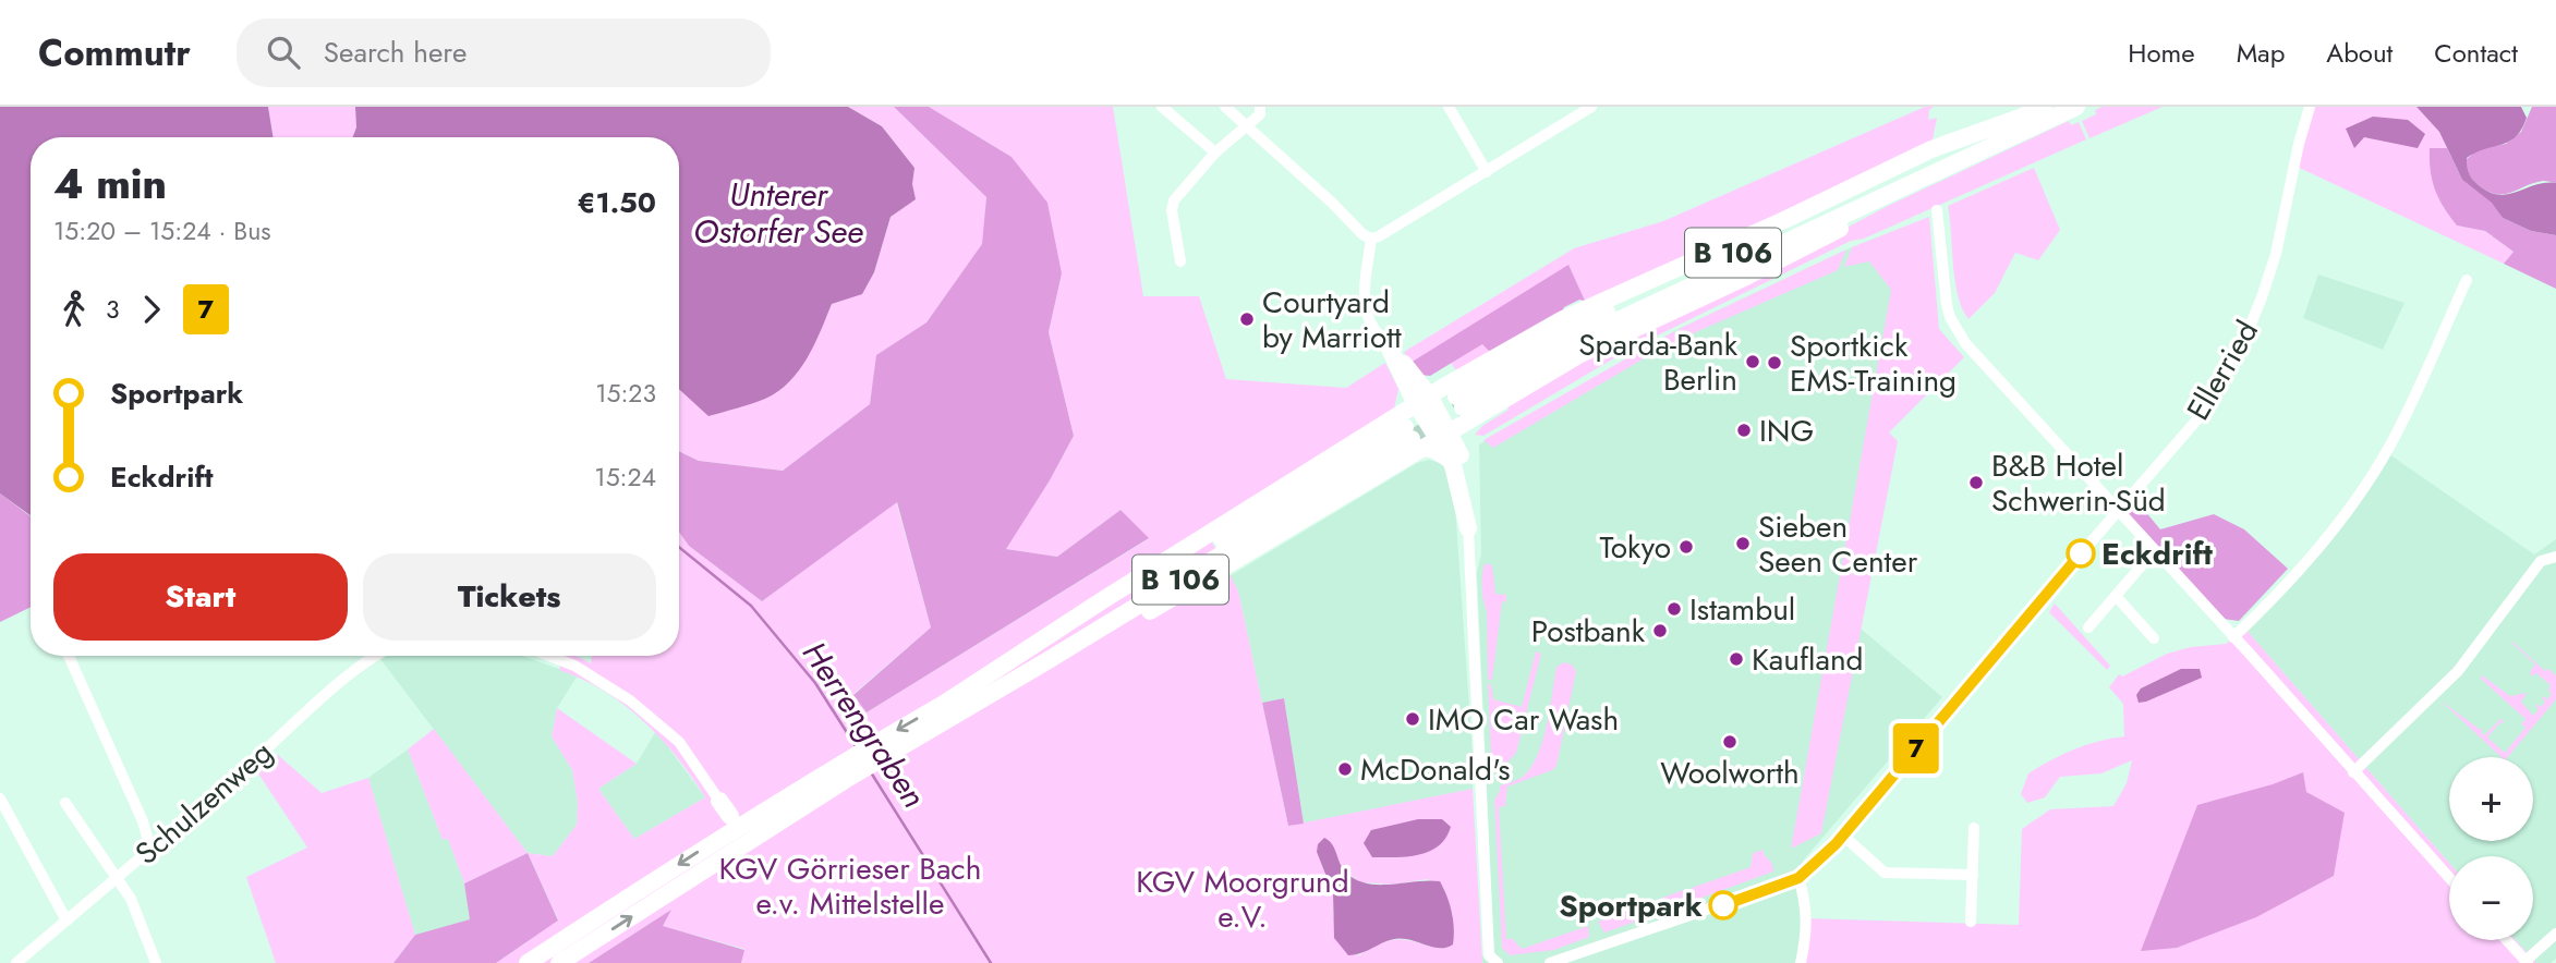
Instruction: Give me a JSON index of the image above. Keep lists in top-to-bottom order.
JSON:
{
  "streets": {
    "highway": ["B 106"],
    "street": ["Ellerried", "Schulzenweg"]
  },
  "water": ["Unterer Ostorfer See", "Herrengraben"],
  "parks": ["KGV Görrieser Bach e.v. Mittelstelle", "KGV Moorgrund e.V."],
  "places": [
    "Courtyard by Marriott",
    "Sparda-Bank Berlin",
    "Sportkick EMS-Training",
    "ING",
    "B&B Hotel Schwerin-Süd",
    "Sieben Seen Center",
    "Tokyo",
    "Eckdrift",
    "Istambul",
    "Postbank",
    "Kaufland",
    "IMO Car Wash",
    "Woolworth",
    "McDonald's",
    "Sportpark"
  ],
  "lines": ["bus line 7"],
  "page": {
    "header": "Commutr",
    "search": "Search here",
    "nav": [
      "Home",
      "Map",
      "About",
      "Contact"
    ],
    "on_map": "7",
    "heading": ["4 min", "15:20 – 15:24 · Bus", "€1.50"],
    "legs": ["3", "7"],
    "list": [
      {
        "name": "Sportpark",
        "value": "15:23"
      },
      {
        "name": "Eckdrift",
        "value": "15:24"
      }
    ],
    "buttons": ["Start", "Tickets"],
    "map_buttons": ["+", "−"]
  }
}
